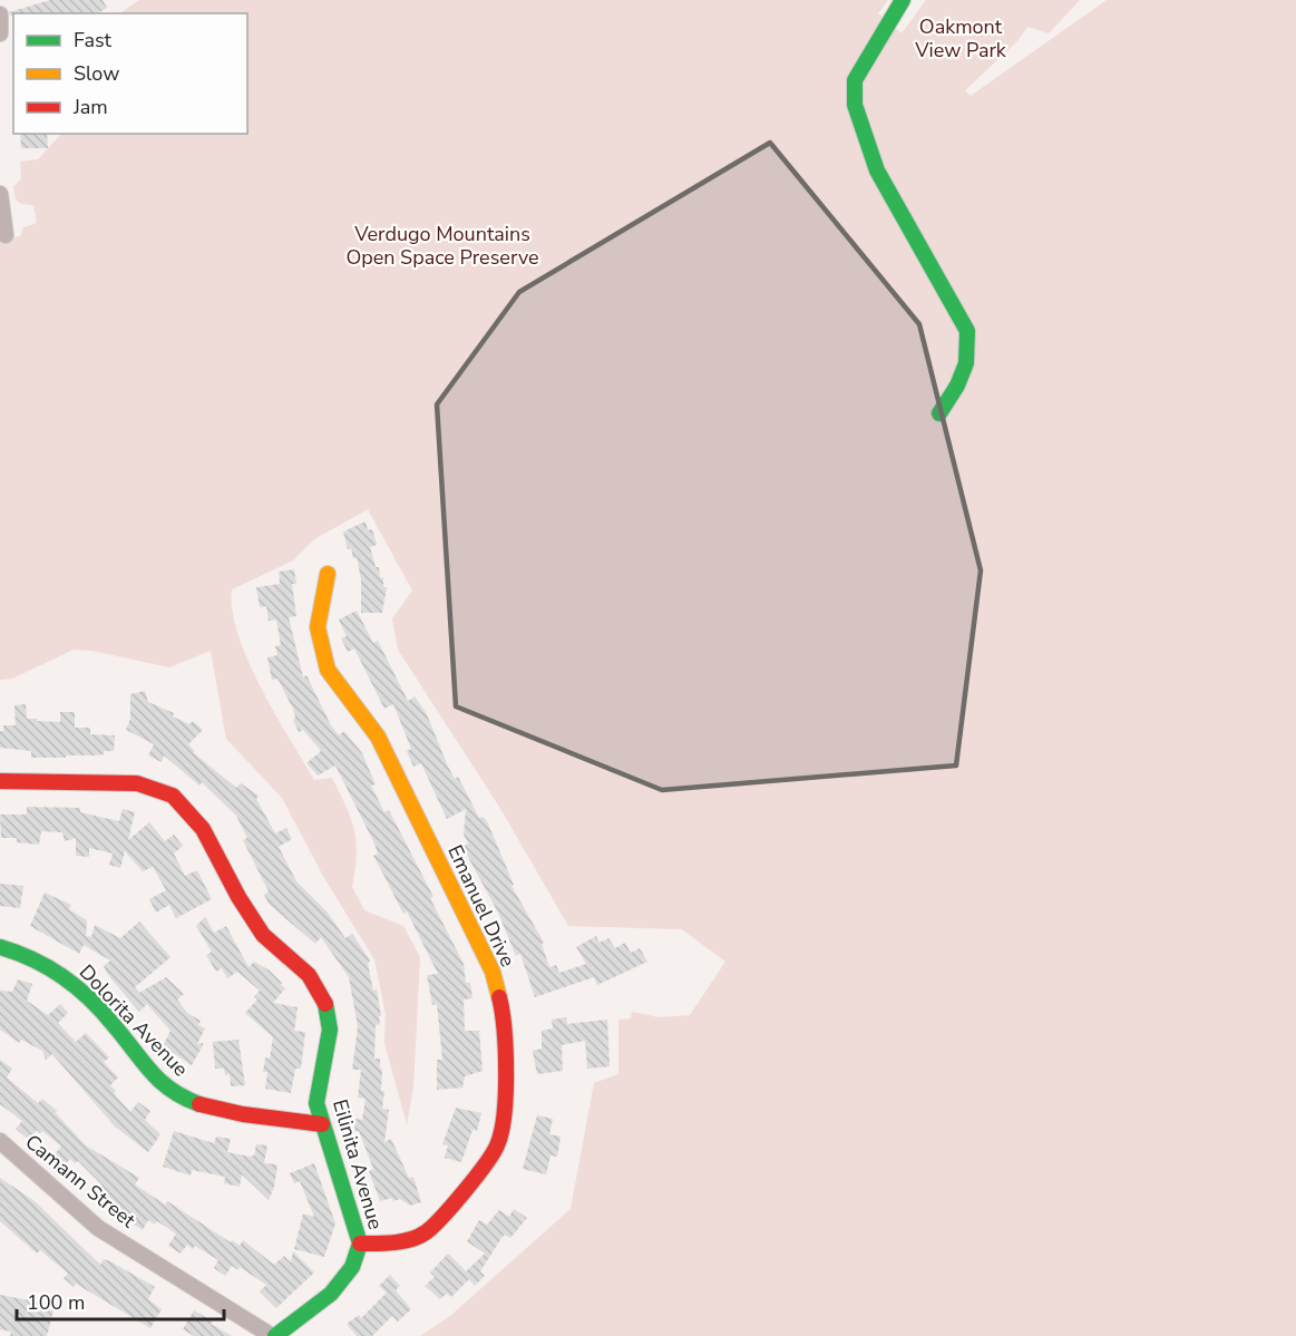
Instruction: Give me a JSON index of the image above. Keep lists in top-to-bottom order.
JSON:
{
  "streets": {
    "street": [
      "Emanuel Drive",
      "Dolorita Avenue",
      "Eilinita Avenue",
      "Camann Street"
    ]
  },
  "crossings": [
    ["Emanuel Drive", "Eilinita Avenue"],
    ["Dolorita Avenue", "Eilinita Avenue"],
    ["Eilinita Avenue", "Camann Street"]
  ],
  "parks": ["Oakmont View Park", "Verdugo Mountains Open Space Preserve"],
  "legend": ["Fast", "Slow", "Jam"],
  "scale_bar": "100 m"
}
